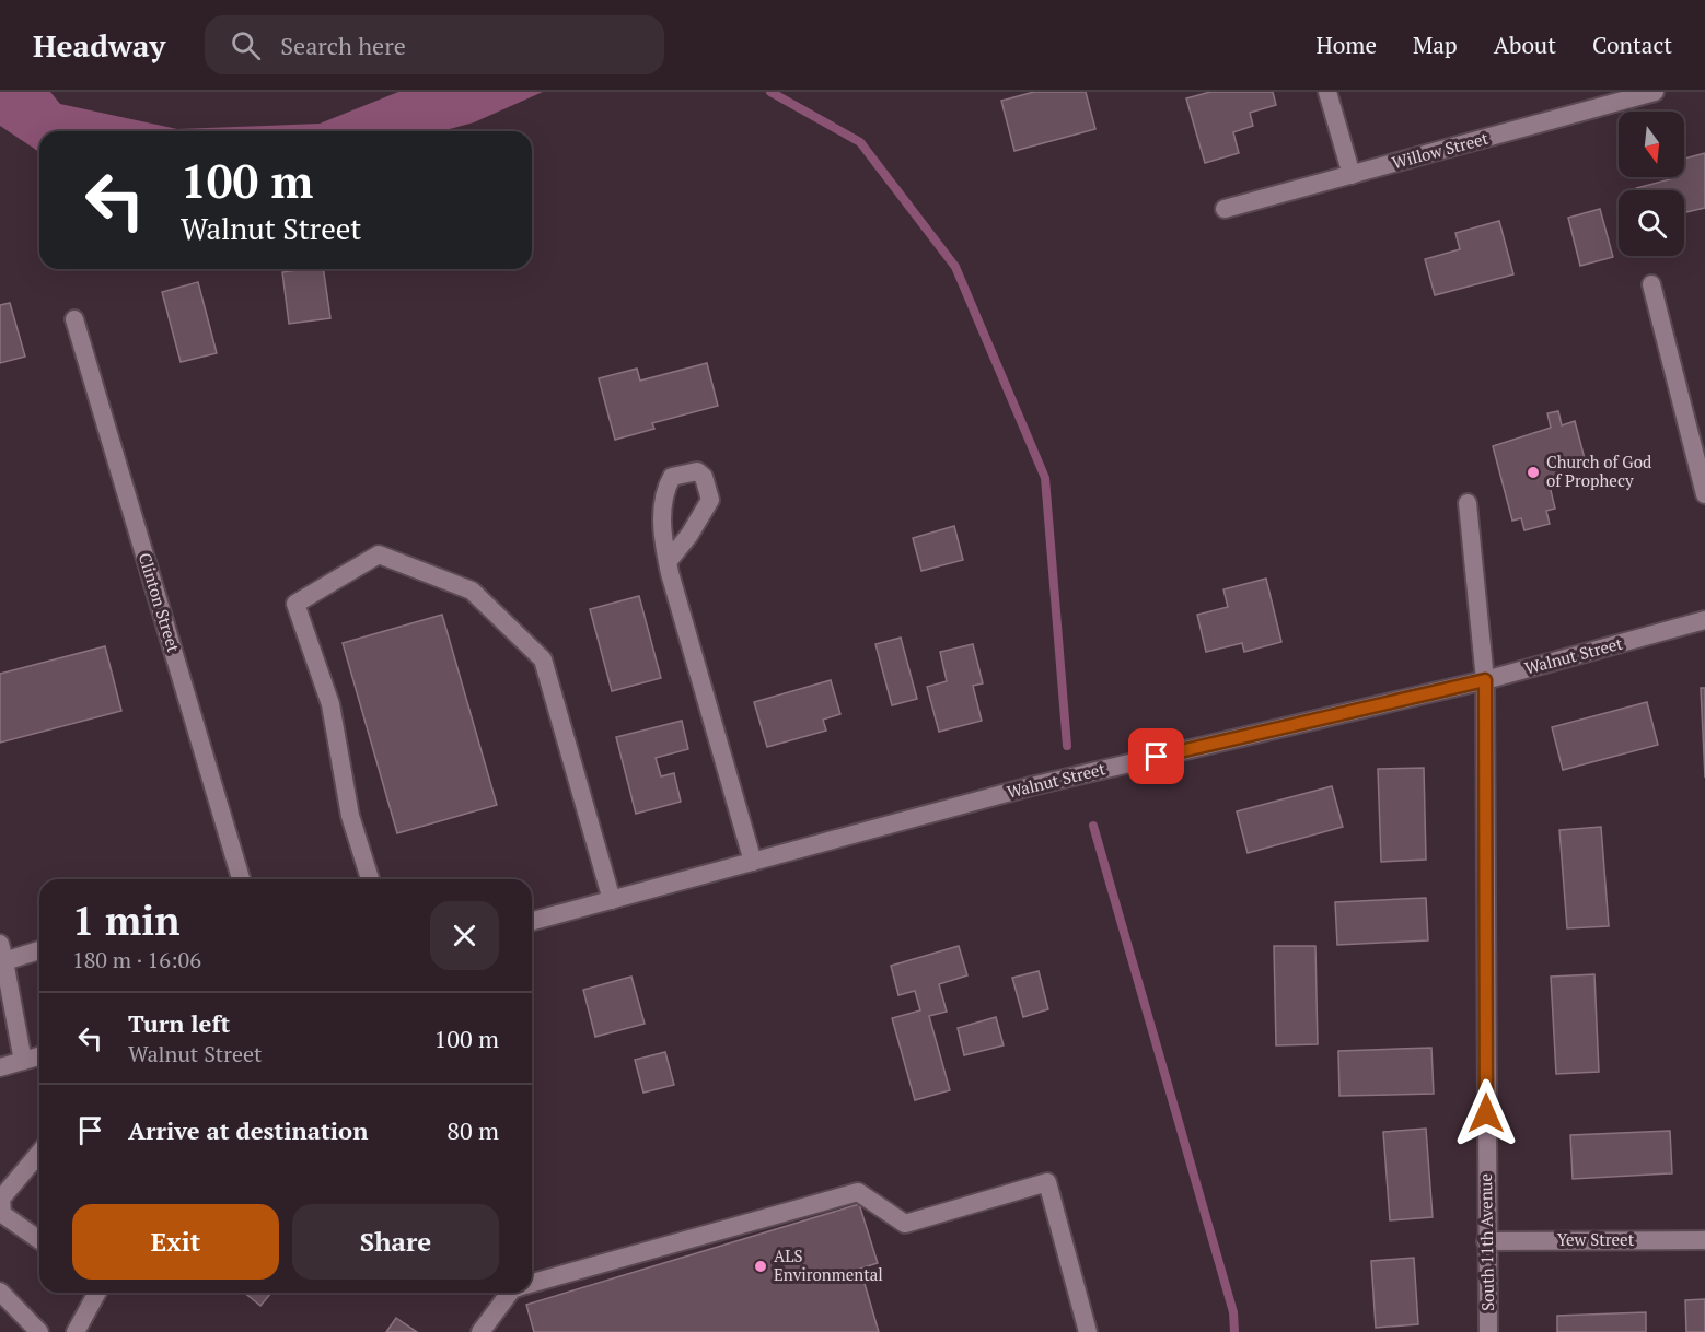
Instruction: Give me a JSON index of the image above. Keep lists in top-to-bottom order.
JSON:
{
  "streets": {
    "street": [
      "Willow Street",
      "Clinton Street",
      "Walnut Street",
      "Yew Street",
      "South 11th Avenue"
    ]
  },
  "crossings": [
    ["Walnut Street", "South 11th Avenue"],
    ["Yew Street", "South 11th Avenue"]
  ],
  "places": ["Church of God of Prophecy", "ALS Environmental"],
  "north": "bottom",
  "page": {
    "header": "Headway",
    "search": "Search here",
    "nav": [
      "Home",
      "Map",
      "About",
      "Contact"
    ],
    "turn": ["100 m", "Walnut Street"],
    "heading": ["1 min", "180 m · 16:06"],
    "list": [
      {
        "name": "Turn left",
        "note": "Walnut Street",
        "value": "100 m"
      },
      {
        "name": "Arrive at destination",
        "value": "80 m"
      }
    ],
    "buttons": ["Exit", "Share"]
  }
}
